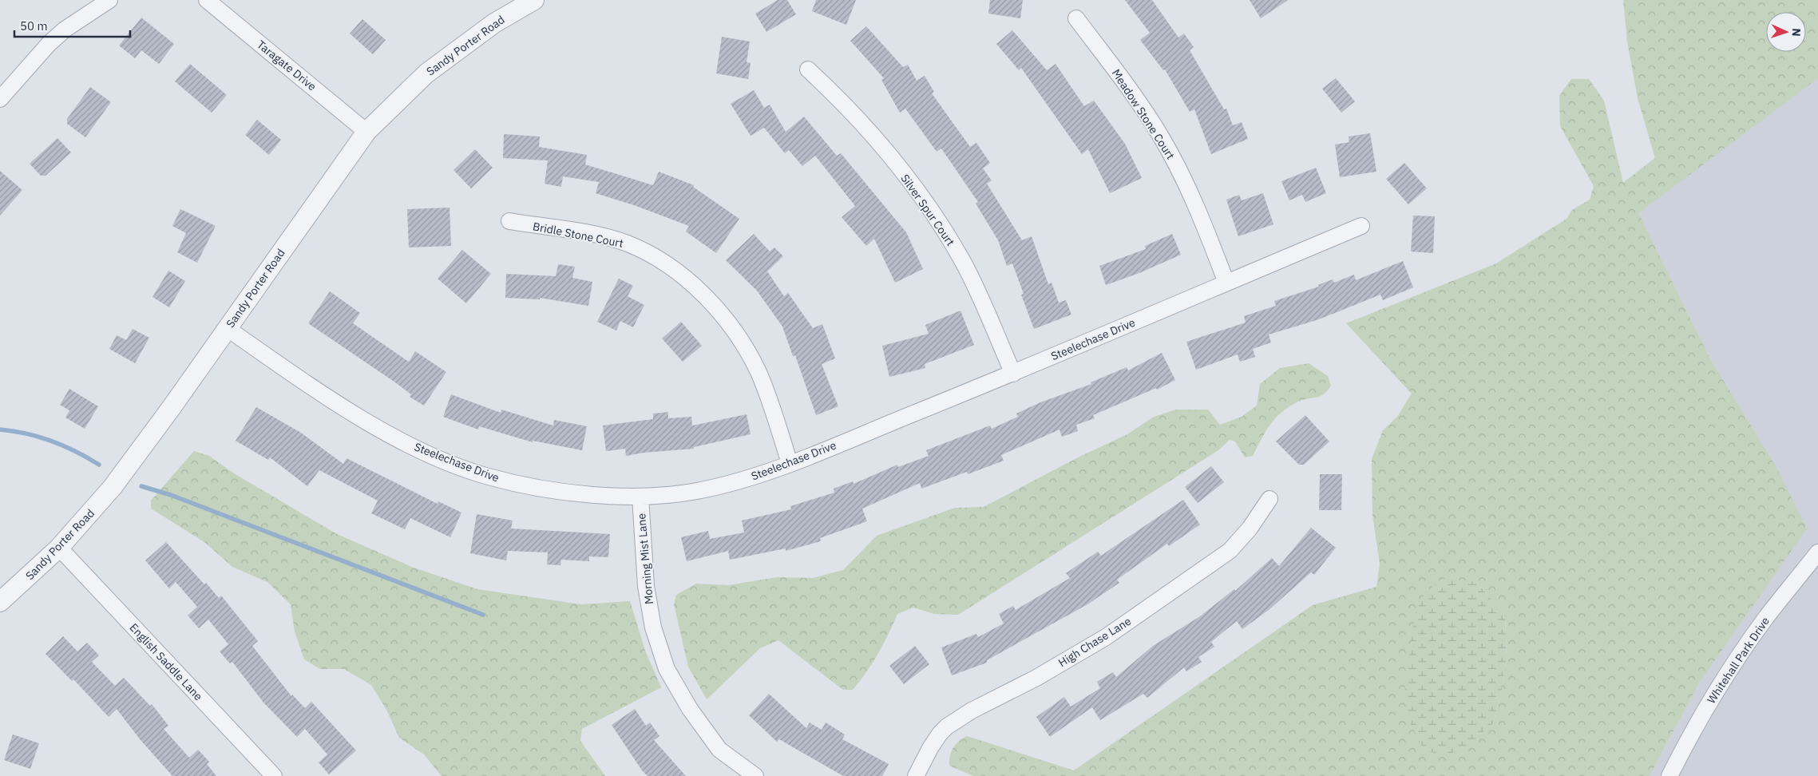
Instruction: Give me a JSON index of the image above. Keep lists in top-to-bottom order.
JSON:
{
  "streets": {
    "street": [
      "Sandy Porter Road",
      "Taragate Drive",
      "Meadow Stone Court",
      "Silver Spur Court",
      "Bridle Stone Court",
      "Steelechase Drive",
      "Morning Mist Lane",
      "High Chase Lane",
      "Whitehall Park Drive",
      "English Saddle Lane"
    ]
  },
  "crossings": [
    ["Sandy Porter Road", "Taragate Drive"],
    ["Sandy Porter Road", "Steelechase Drive"],
    ["Sandy Porter Road", "English Saddle Lane"],
    ["Meadow Stone Court", "Steelechase Drive"],
    ["Silver Spur Court", "Steelechase Drive"],
    ["Bridle Stone Court", "Steelechase Drive"],
    ["Steelechase Drive", "Morning Mist Lane"]
  ],
  "scale_bar": "50 m",
  "north": "right"
}
